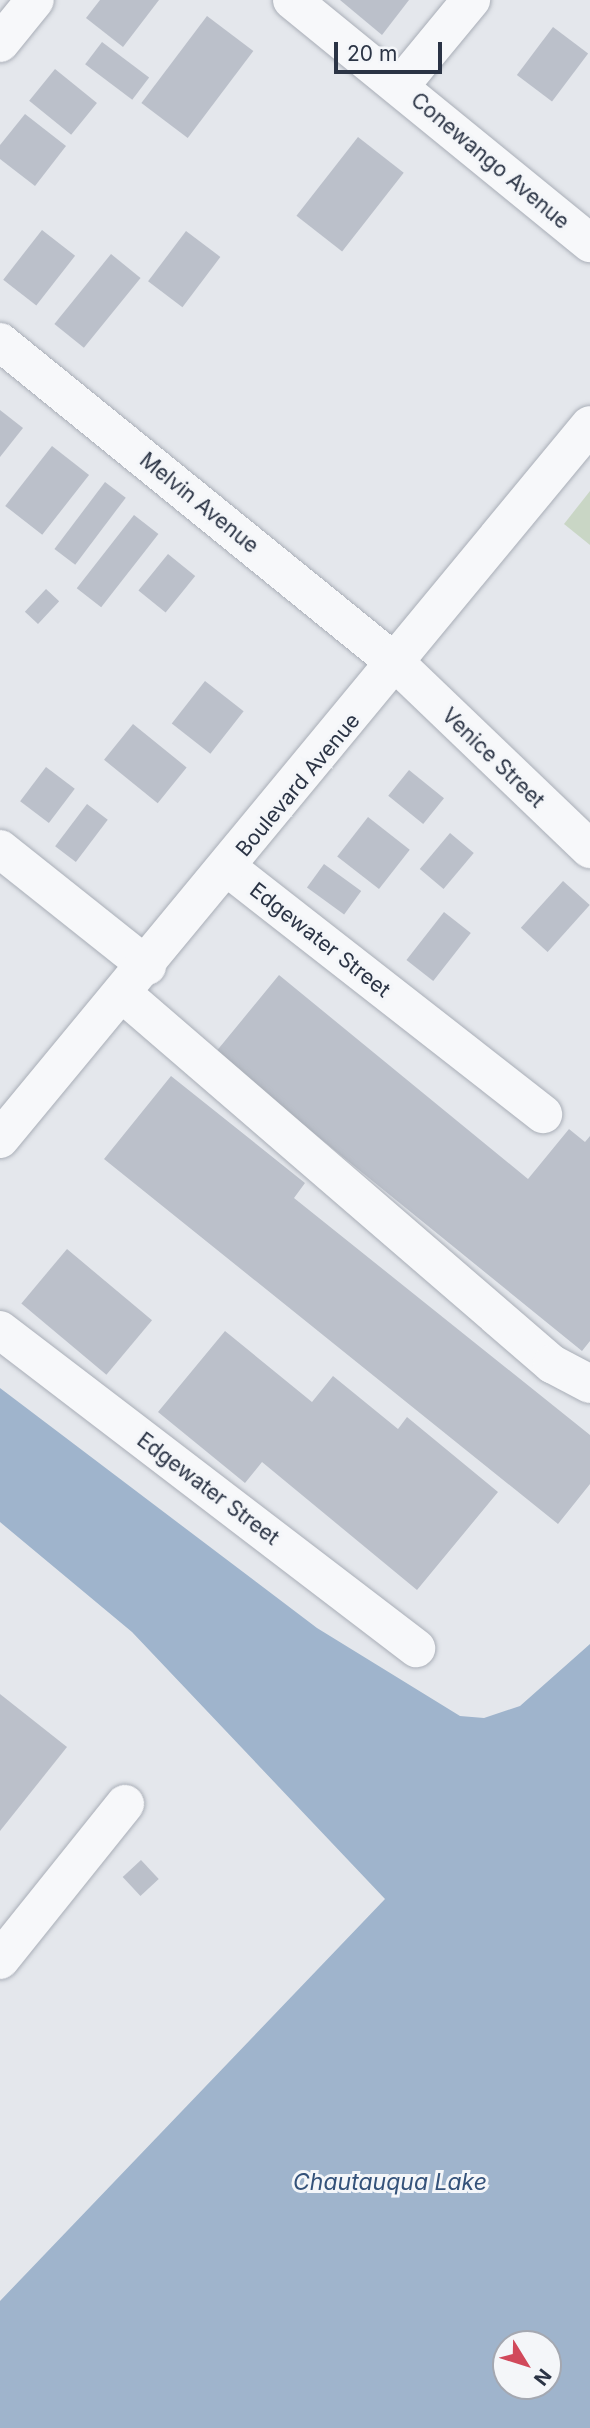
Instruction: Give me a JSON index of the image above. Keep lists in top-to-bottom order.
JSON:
{
  "streets": {
    "street": [
      "Conewango Avenue",
      "Melvin Avenue",
      "Venice Street",
      "Boulevard Avenue",
      "Edgewater Street"
    ]
  },
  "crossings": [
    ["Melvin Avenue", "Venice Street"],
    ["Melvin Avenue", "Boulevard Avenue"],
    ["Venice Street", "Boulevard Avenue"],
    ["Boulevard Avenue", "Edgewater Street"]
  ],
  "water": ["Chautauqua Lake"],
  "scale_bar": "20 m",
  "north": "bottom right"
}
